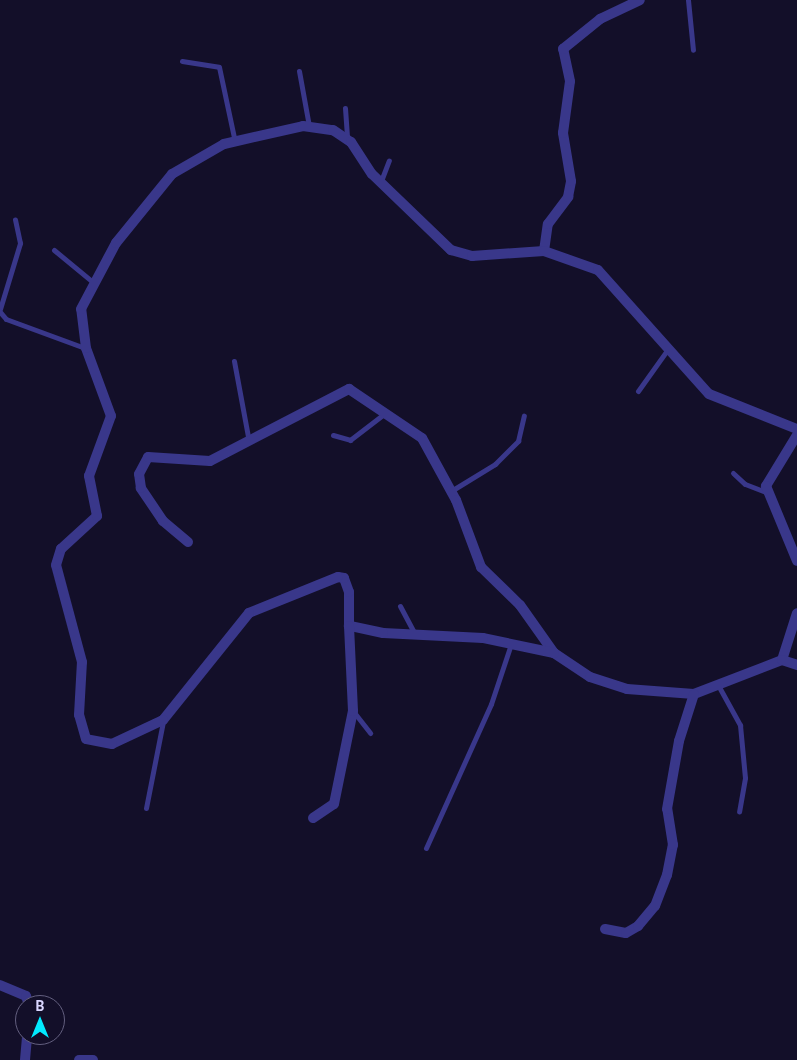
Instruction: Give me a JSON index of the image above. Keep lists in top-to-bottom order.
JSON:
{
  "north": "top"
}
